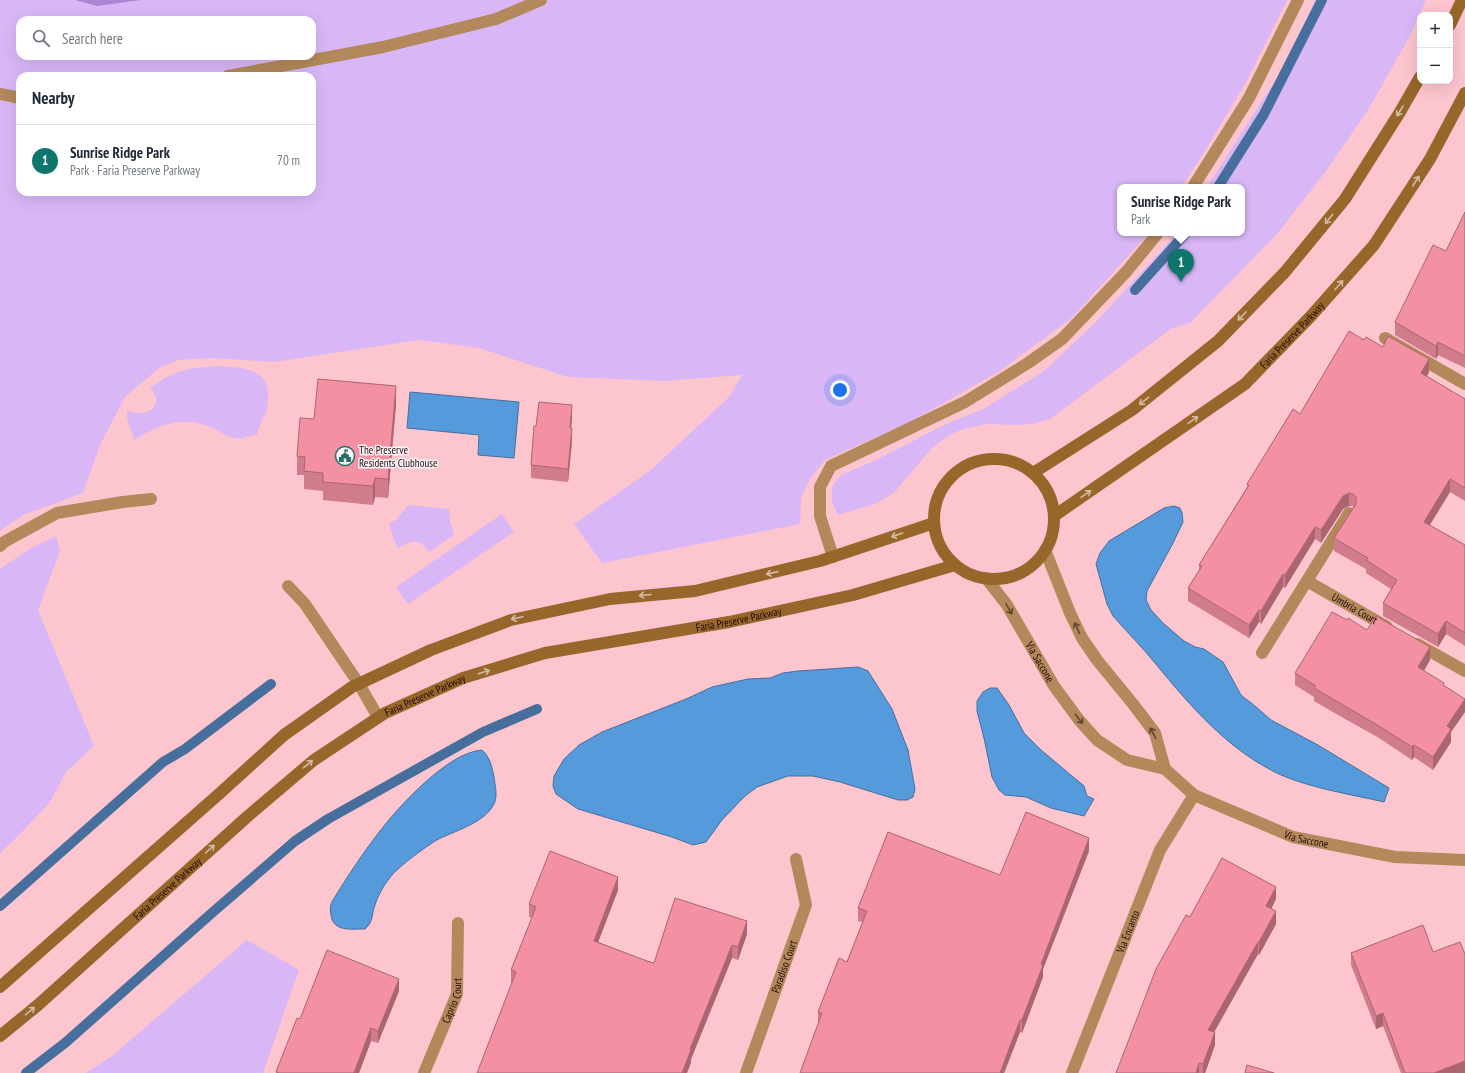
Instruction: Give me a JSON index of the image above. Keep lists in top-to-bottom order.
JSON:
{
  "streets": {
    "street": [
      "Faria Preserve Parkway",
      "Umbria Court",
      "Via Saccone",
      "Via Encanto",
      "Paradiso Court",
      "Caprio Court"
    ]
  },
  "crossings": [
    ["Faria Preserve Parkway", "Via Saccone"],
    ["Via Saccone", "Via Encanto"]
  ],
  "places": {
    "public building": ["The Preserve Residents Clubhouse"]
  },
  "page": {
    "map_buttons": ["+", "−"],
    "search": "Search here",
    "heading": "Nearby",
    "list": [
      {
        "mark": "1",
        "name": "Sunrise Ridge Park",
        "note": "Park · Faria Preserve Parkway",
        "value": "70 m"
      }
    ],
    "popup": ["Sunrise Ridge Park", "Park"],
    "pins": "1"
  }
}
